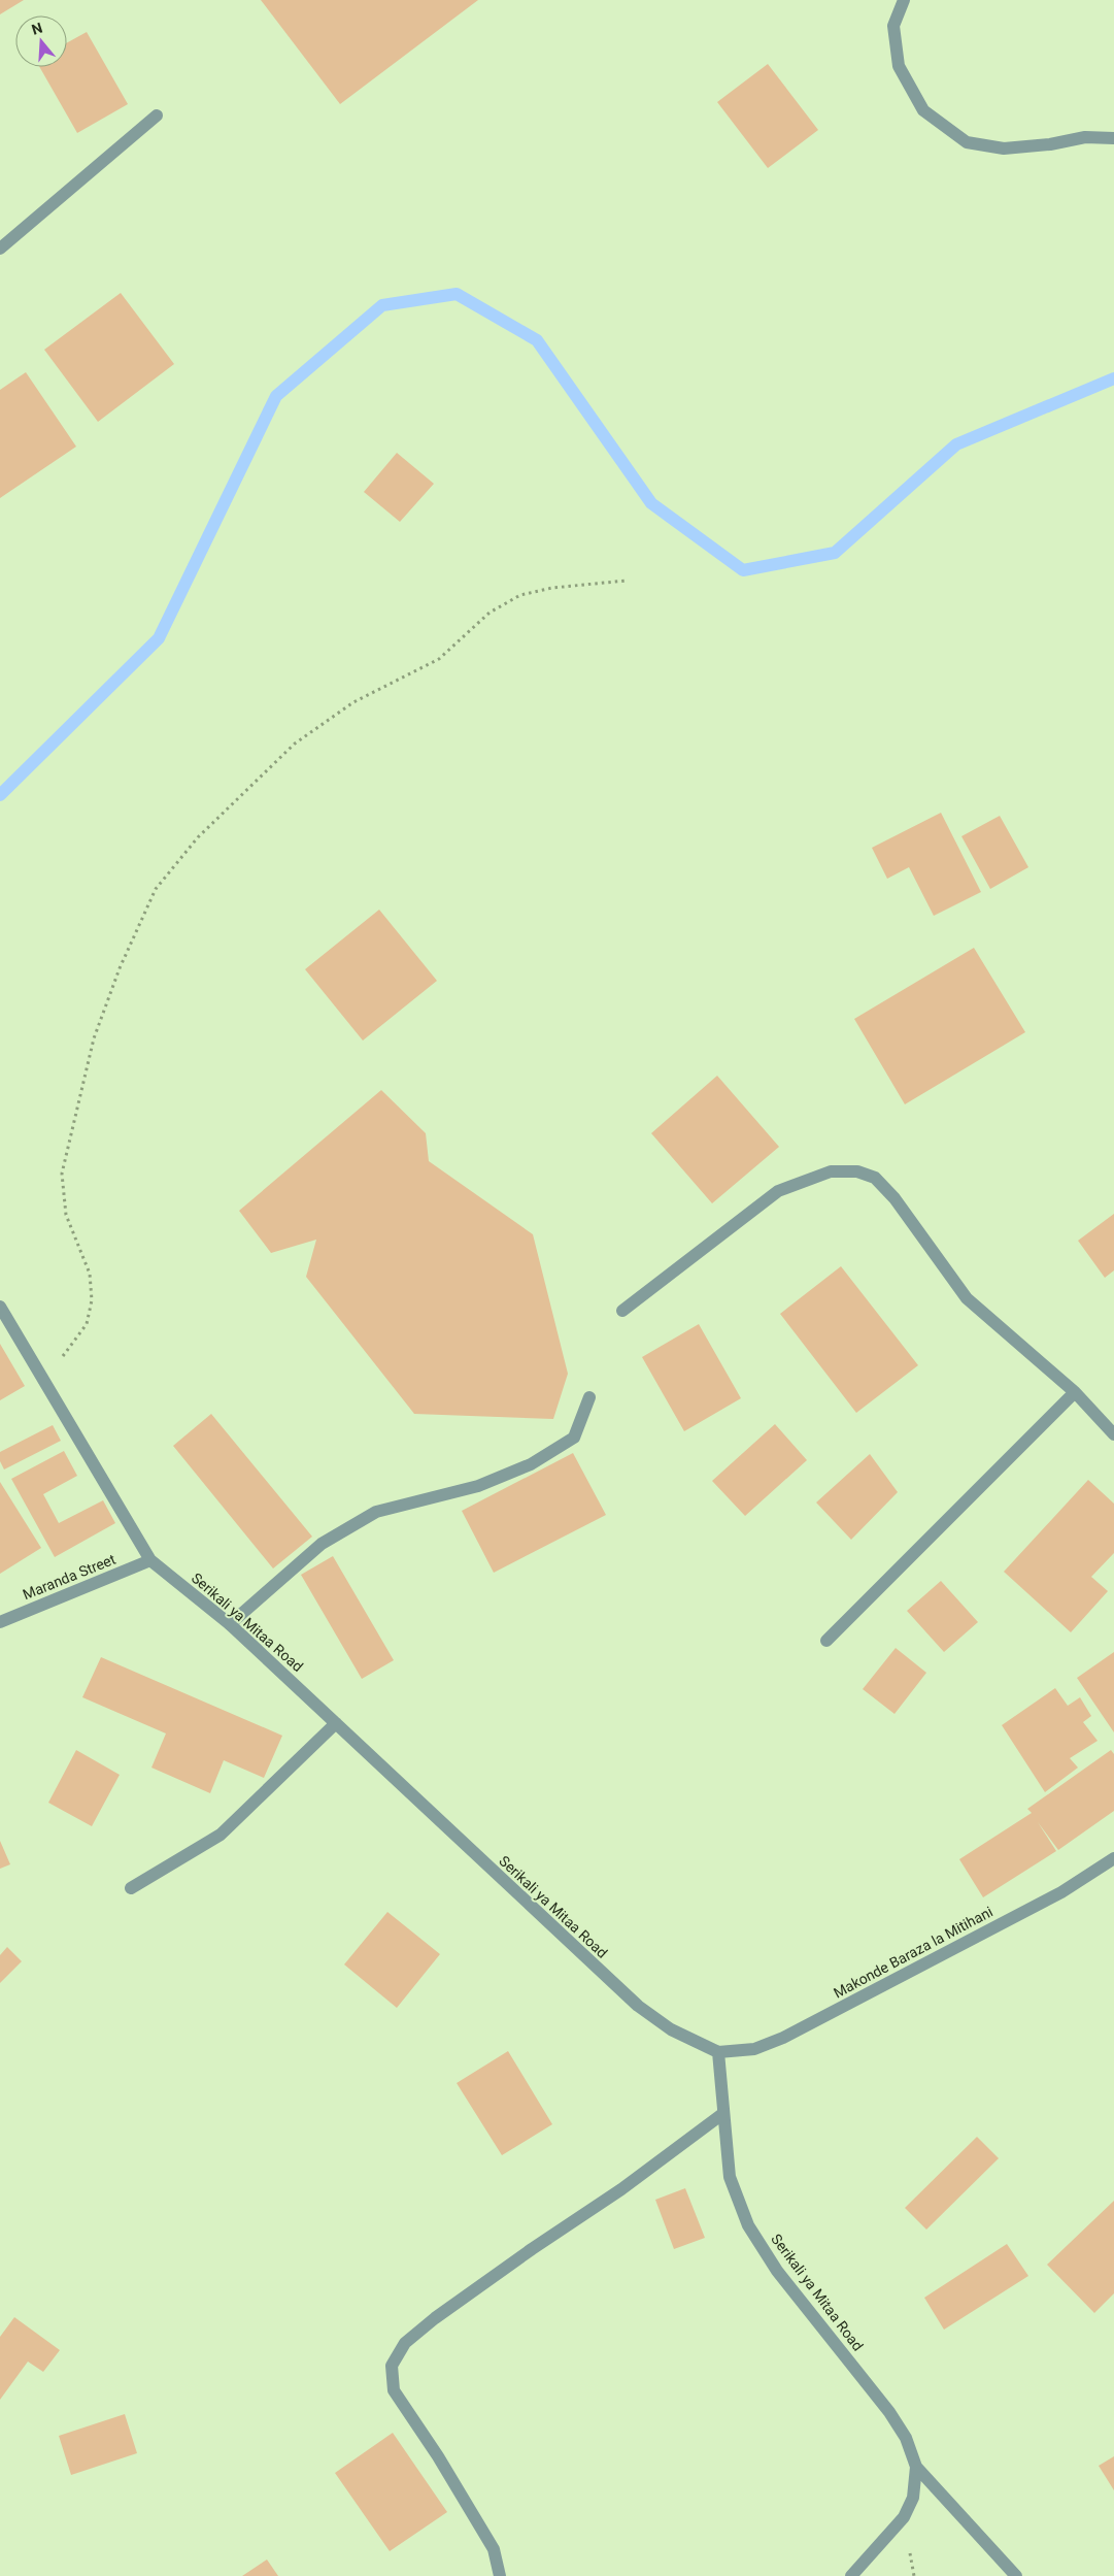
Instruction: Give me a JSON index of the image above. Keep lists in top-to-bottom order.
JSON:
{
  "streets": {
    "street": ["Maranda Street", "Serikali ya Mitaa Road", "Makonde Baraza la Mitihani"]
  },
  "crossings": [
    ["Maranda Street", "Serikali ya Mitaa Road"],
    ["Serikali ya Mitaa Road", "Makonde Baraza la Mitihani"]
  ],
  "north": "top"
}
